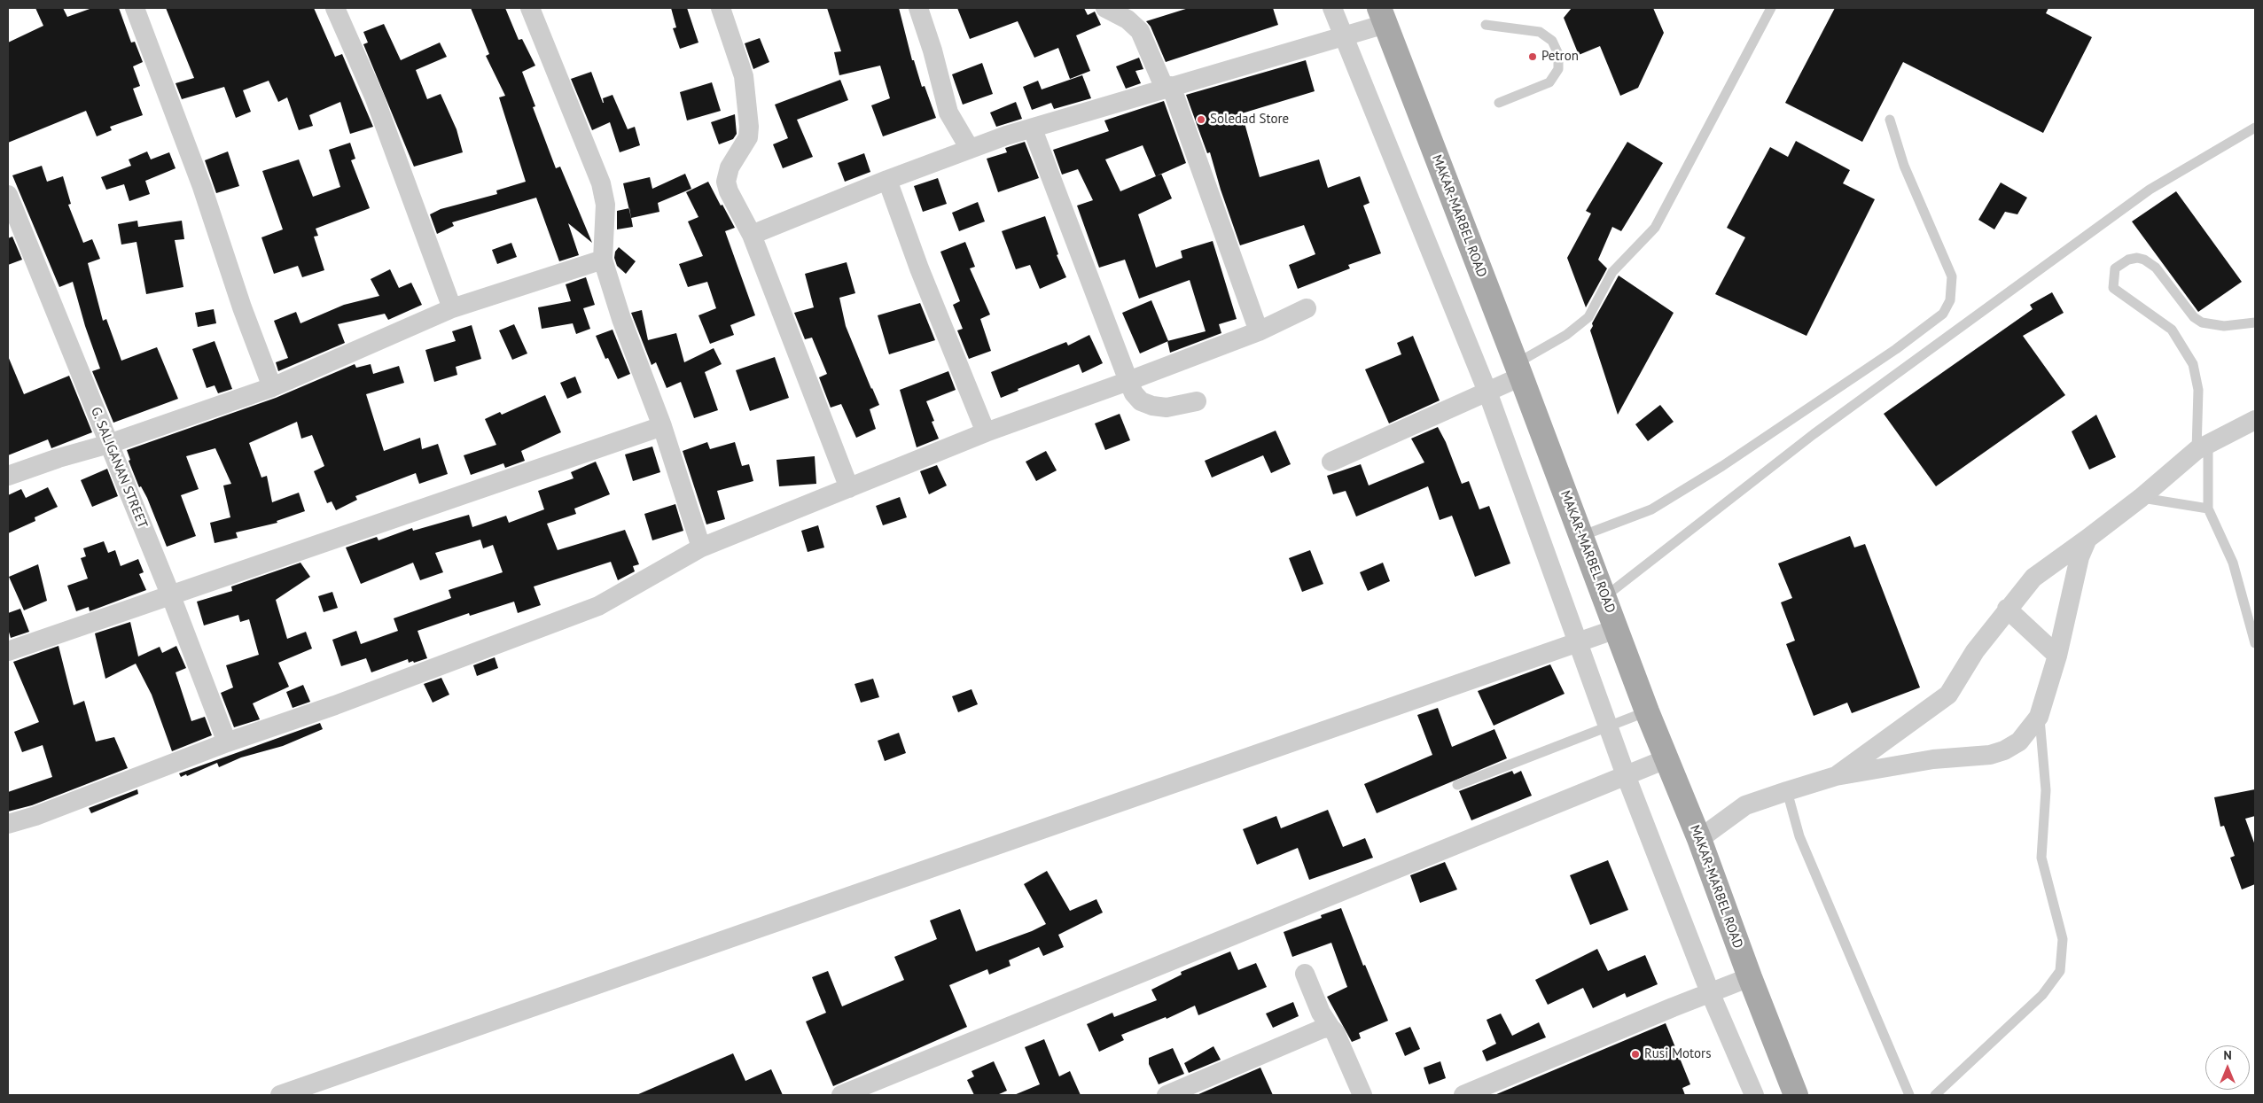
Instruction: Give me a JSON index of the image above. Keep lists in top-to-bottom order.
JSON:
{
  "streets": {
    "main road": ["MAKAR-MARBEL ROAD"],
    "street": ["G. SALIGANAN STREET"]
  },
  "places": ["Petron", "Soledad Store", "Rusi Motors"],
  "north": "top"
}
